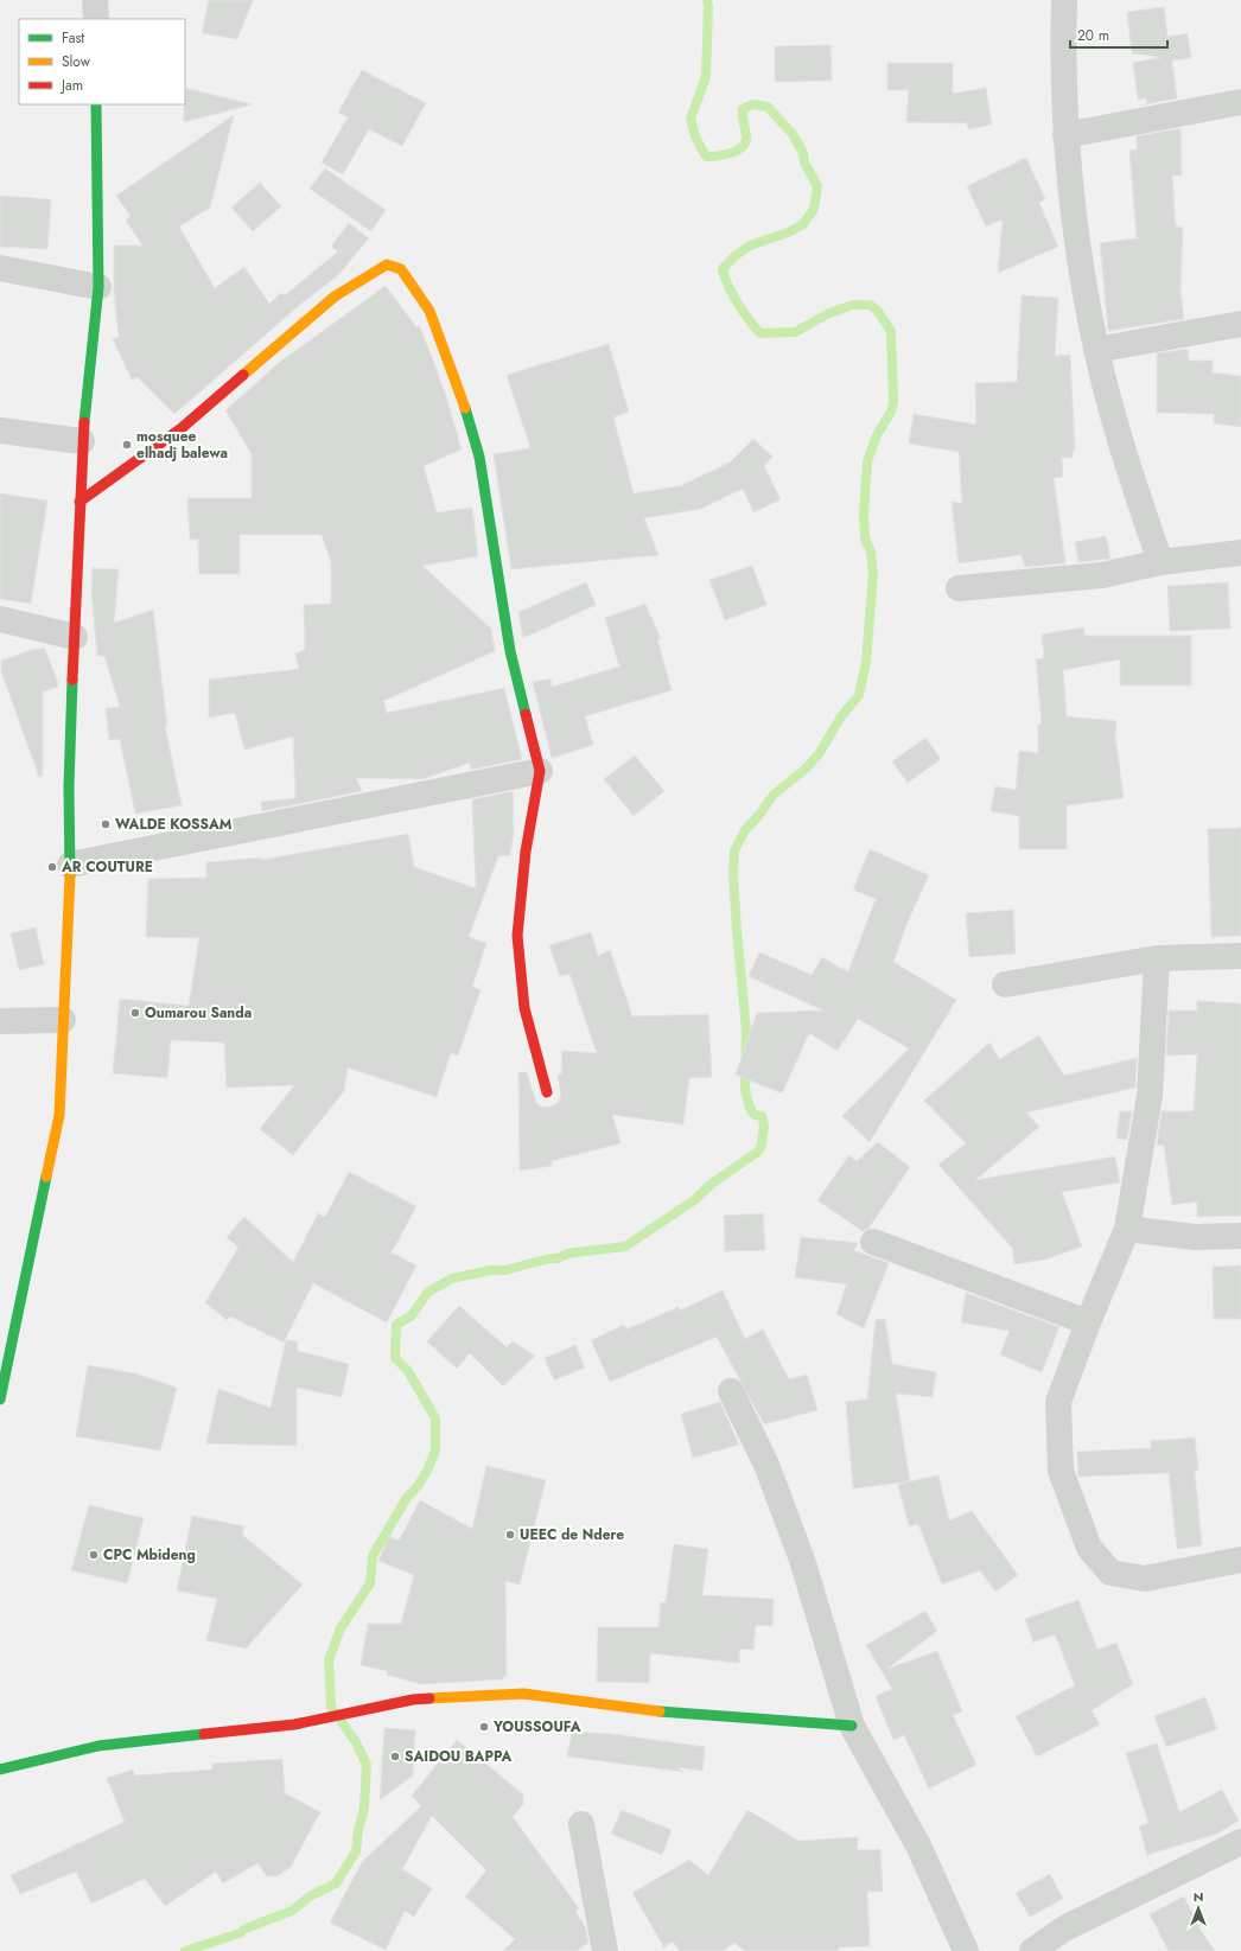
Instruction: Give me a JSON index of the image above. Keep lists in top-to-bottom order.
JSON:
{
  "places": [
    "mosquee elhadj balewa",
    "WALDE KOSSAM",
    "AR COUTURE",
    "Oumarou Sanda",
    "UEEC de Ndere",
    "CPC Mbideng",
    "YOUSSOUFA",
    "SAIDOU BAPPA"
  ],
  "legend": ["Fast", "Slow", "Jam"],
  "scale_bar": "20 m",
  "north": "top"
}
